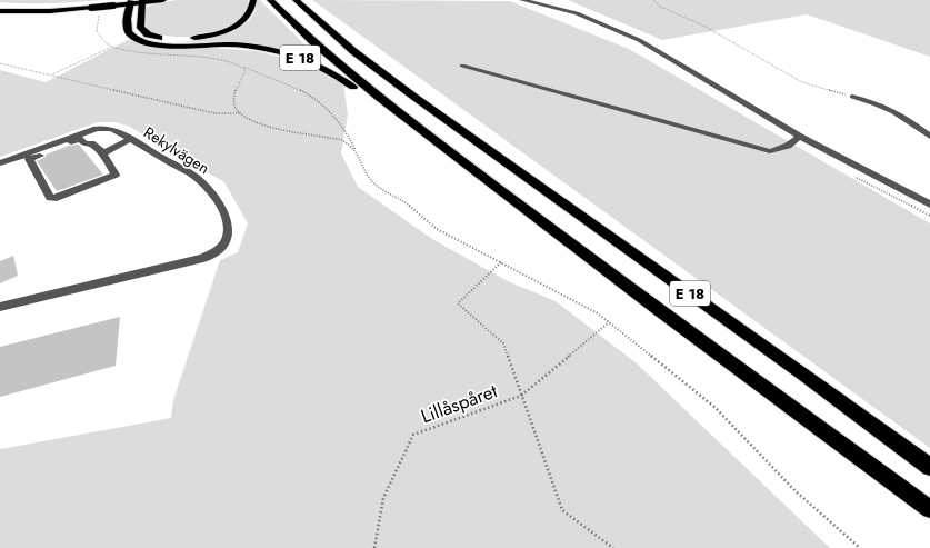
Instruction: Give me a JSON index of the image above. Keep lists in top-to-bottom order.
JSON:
{
  "streets": {
    "highway": ["E 18"],
    "street": ["Rekylvägen"],
    "path": ["Lillåspåret"]
  }
}
